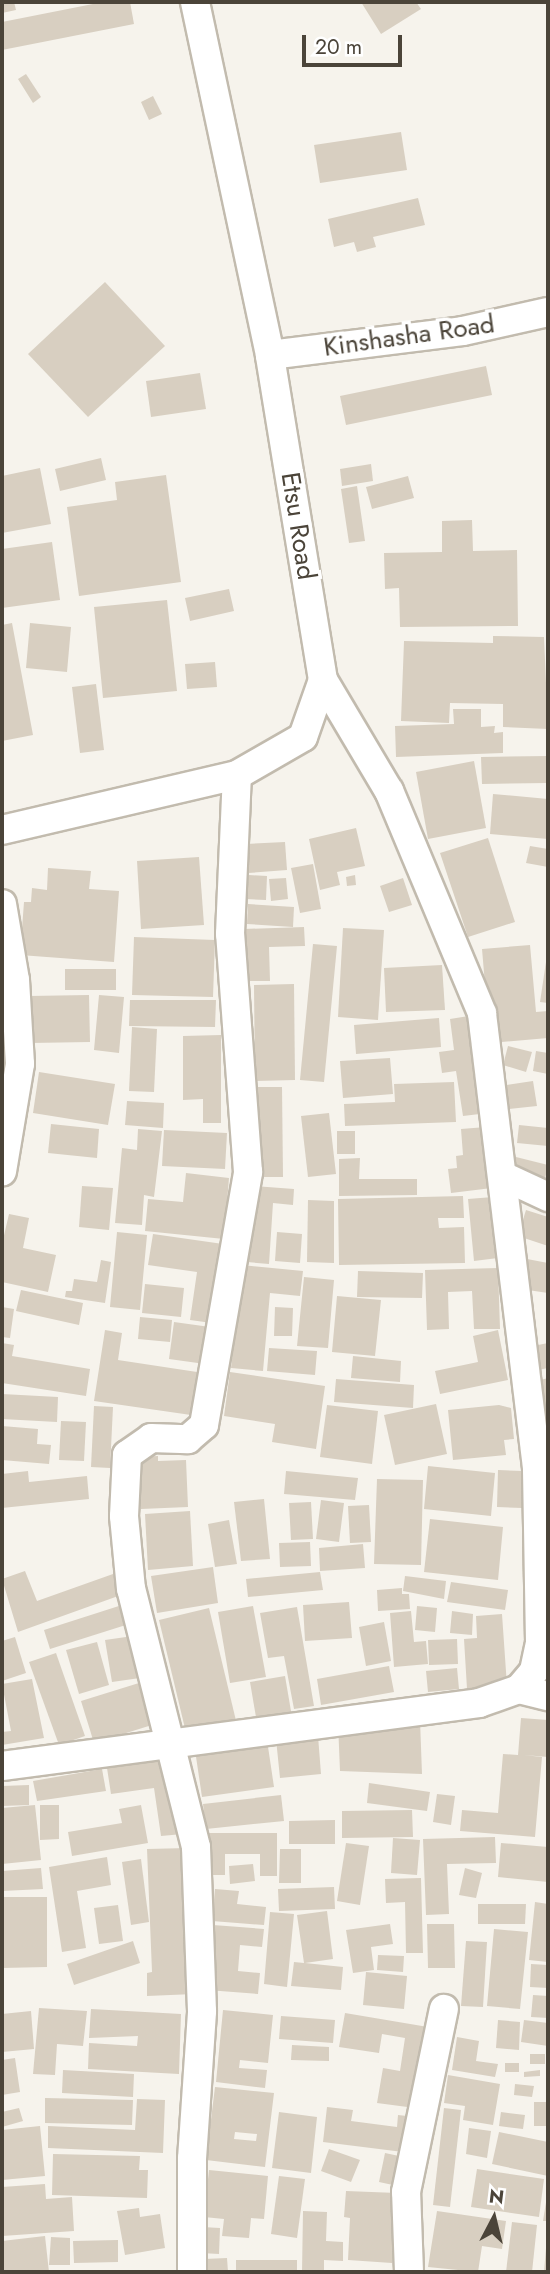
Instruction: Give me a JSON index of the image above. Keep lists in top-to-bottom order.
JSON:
{
  "streets": {
    "street": ["Kinshasha Road", "Etsu Road"]
  },
  "crossings": [
    ["Kinshasha Road", "Etsu Road"]
  ],
  "scale_bar": "20 m",
  "north": "top"
}
